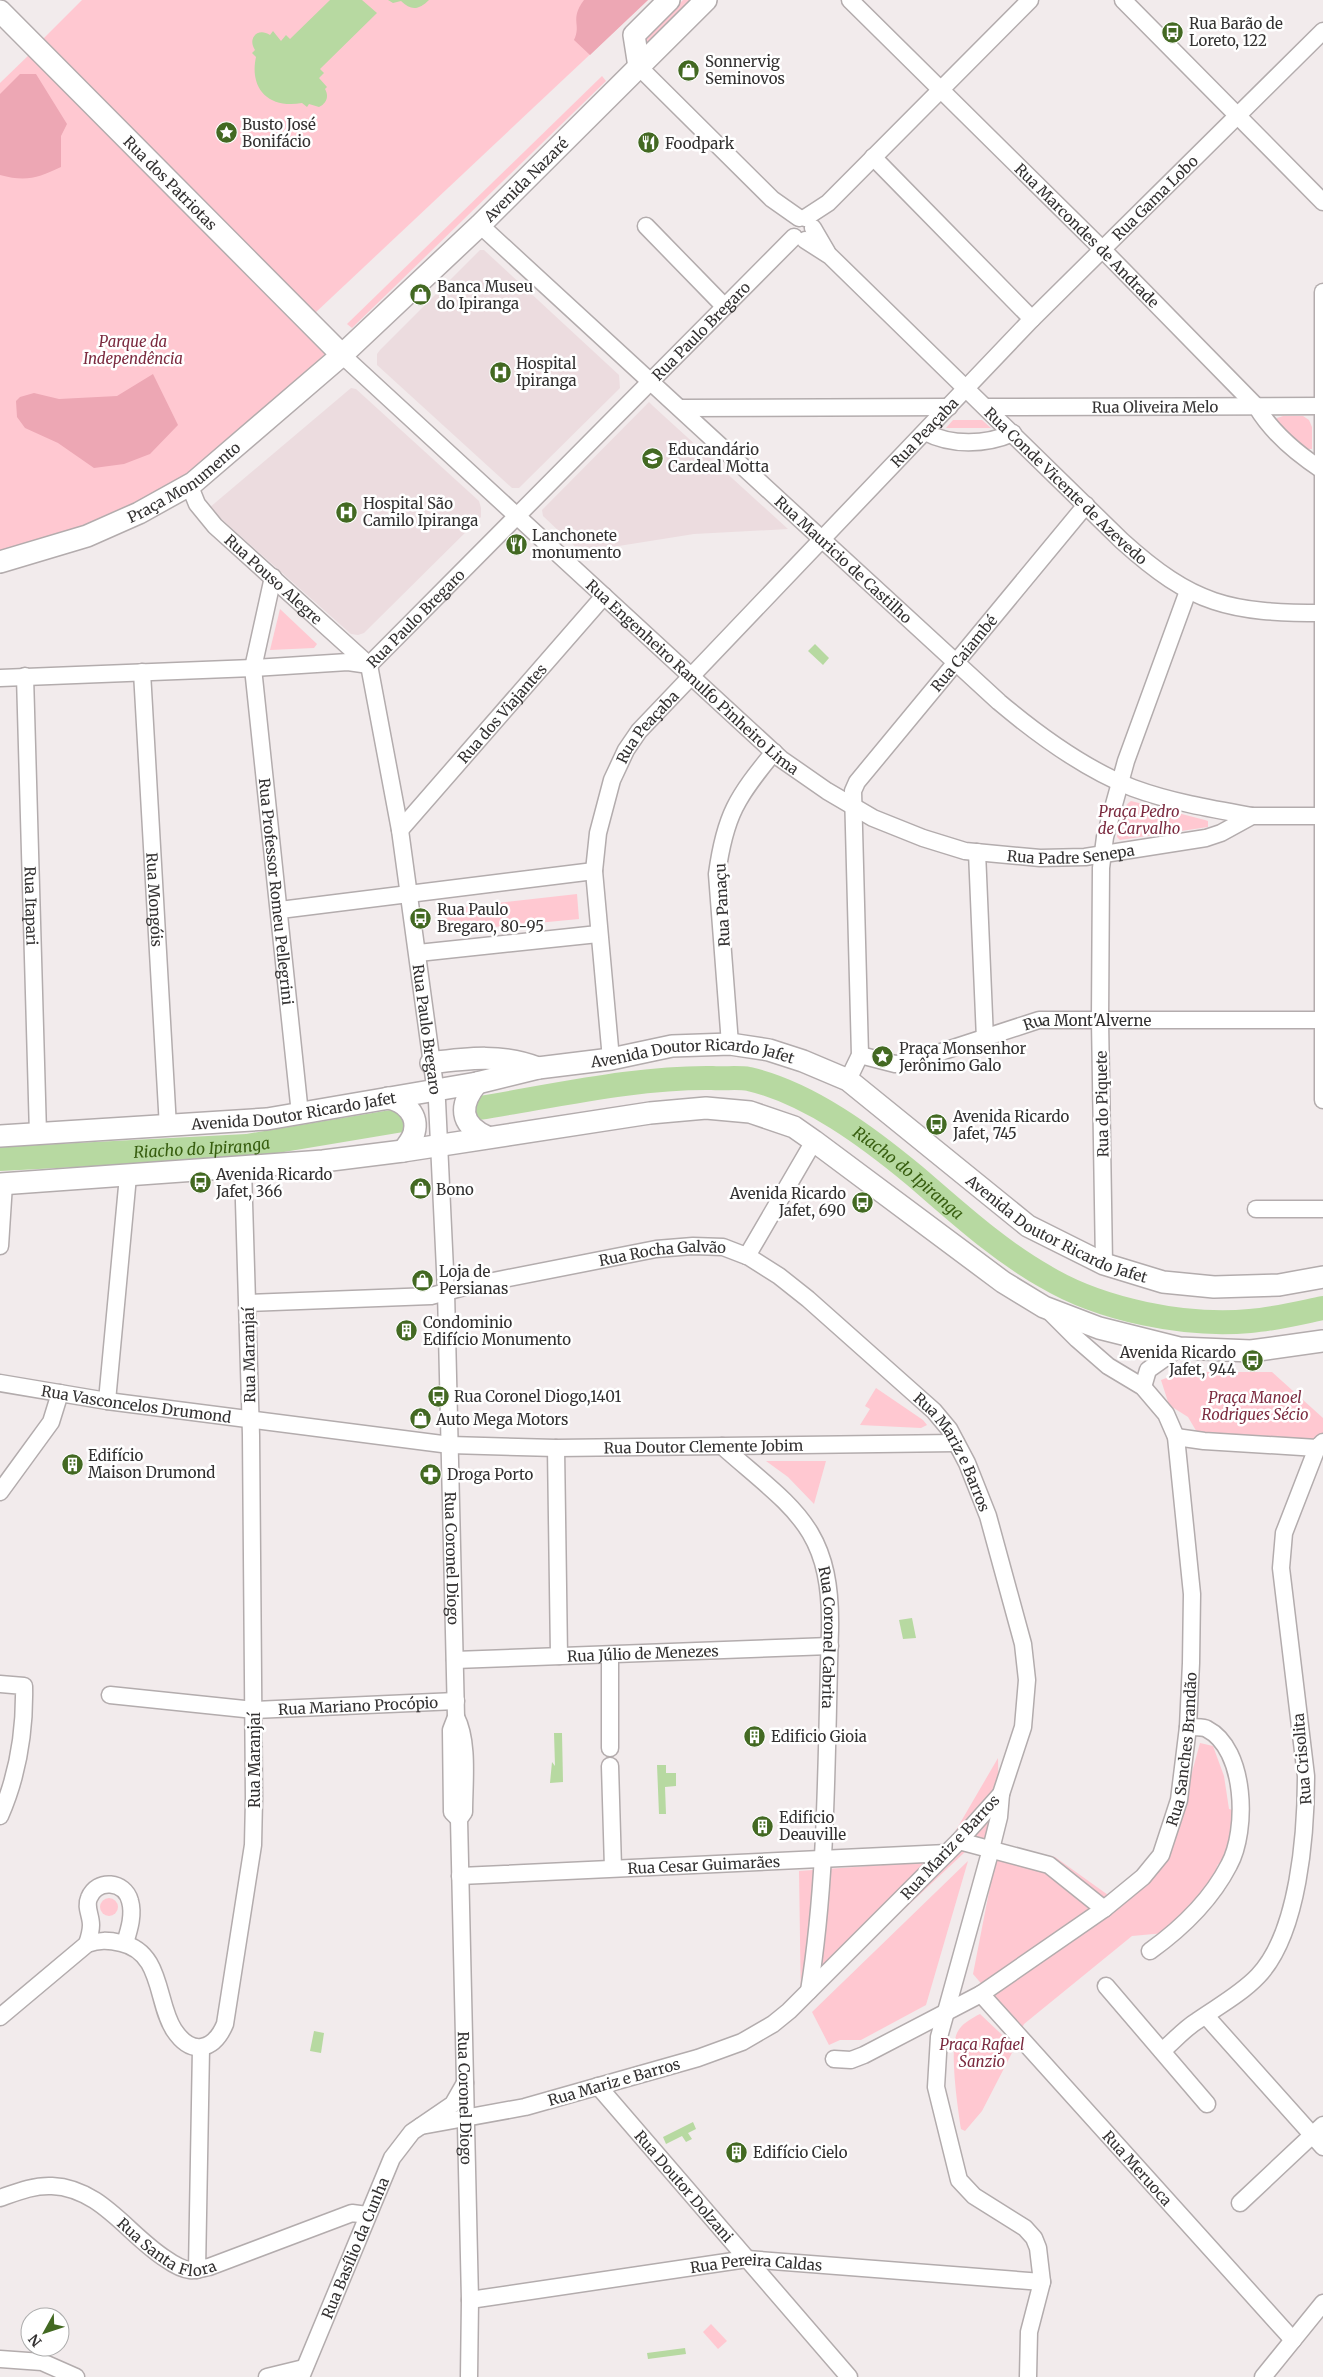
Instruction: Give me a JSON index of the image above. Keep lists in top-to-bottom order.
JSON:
{
  "streets": {
    "main road": [
      "Avenida Nazaré",
      "Rua dos Patriotas",
      "Praça Monumento",
      "Avenida Doutor Ricardo Jafet"
    ],
    "street": [
      "Rua Gama Lobo",
      "Rua Marcondes de Andrade",
      "Rua Paulo Bregaro",
      "Rua Oliveira Melo",
      "Rua Peaçaba",
      "Rua Conde Vicente de Azevedo",
      "Rua Mauricio de Castilho",
      "Rua Pouso Alegre",
      "Rua Caiambé",
      "Rua Engenheiro Ranulfo Pinheiro Lima",
      "Rua dos Viajantes",
      "Rua Padre Senepa",
      "Rua Professor Romeu Pellegrini",
      "Rua Mongóis",
      "Rua Itapari",
      "Rua Panaçu",
      "Rua Mont'Alverne",
      "Rua do Piquete",
      "Rua Rocha Galvão",
      "Rua Maranjaí",
      "Rua Vasconcelos Drumond",
      "Rua Doutor Clemente Jobim",
      "Rua Mariz e Barros",
      "Rua Coronel Diogo",
      "Rua Coronel Cabrita",
      "Rua Júlio de Menezes",
      "Rua Mariano Procópio",
      "Rua Sanches Brandão",
      "Rua Crisolita",
      "Rua Cesar Guimarães",
      "Rua Meruoca",
      "Rua Doutor Dolzani",
      "Rua Santa Flora",
      "Rua Basílio da Cunha",
      "Rua Pereira Caldas"
    ]
  },
  "crossings": [
    ["Avenida Nazaré", "Rua dos Patriotas"],
    ["Avenida Nazaré", "Praça Monumento"],
    ["Avenida Nazaré", "Rua Conde Vicente de Azevedo"],
    ["Avenida Nazaré", "Rua Mauricio de Castilho"],
    ["Avenida Nazaré", "Rua Engenheiro Ranulfo Pinheiro Lima"],
    ["Rua dos Patriotas", "Praça Monumento"],
    ["Rua dos Patriotas", "Rua Engenheiro Ranulfo Pinheiro Lima"],
    ["Rua Gama Lobo", "Rua Marcondes de Andrade"],
    ["Rua Gama Lobo", "Rua Peaçaba"],
    ["Rua Gama Lobo", "Rua Conde Vicente de Azevedo"],
    ["Rua Marcondes de Andrade", "Rua Paulo Bregaro"],
    ["Rua Marcondes de Andrade", "Rua Oliveira Melo"],
    ["Rua Paulo Bregaro", "Rua Conde Vicente de Azevedo"],
    ["Rua Paulo Bregaro", "Rua Mauricio de Castilho"],
    ["Rua Paulo Bregaro", "Rua Pouso Alegre"],
    ["Rua Paulo Bregaro", "Rua Engenheiro Ranulfo Pinheiro Lima"],
    ["Rua Paulo Bregaro", "Rua dos Viajantes"],
    ["Rua Paulo Bregaro", "Avenida Doutor Ricardo Jafet"],
    ["Rua Paulo Bregaro", "Rua Coronel Diogo"],
    ["Rua Oliveira Melo", "Rua Conde Vicente de Azevedo"],
    ["Rua Peaçaba", "Rua Conde Vicente de Azevedo"],
    ["Rua Peaçaba", "Rua Mauricio de Castilho"],
    ["Rua Peaçaba", "Rua Engenheiro Ranulfo Pinheiro Lima"],
    ["Rua Peaçaba", "Avenida Doutor Ricardo Jafet"],
    ["Praça Monumento", "Rua Pouso Alegre"],
    ["Praça Monumento", "Rua Engenheiro Ranulfo Pinheiro Lima"],
    ["Rua Conde Vicente de Azevedo", "Rua Caiambé"],
    ["Rua Conde Vicente de Azevedo", "Rua do Piquete"],
    ["Rua Mauricio de Castilho", "Rua Caiambé"],
    ["Rua Mauricio de Castilho", "Rua Padre Senepa"],
    ["Rua Mauricio de Castilho", "Rua do Piquete"],
    ["Rua Pouso Alegre", "Rua Professor Romeu Pellegrini"],
    ["Rua Caiambé", "Rua Engenheiro Ranulfo Pinheiro Lima"],
    ["Rua Caiambé", "Rua Padre Senepa"],
    ["Rua Caiambé", "Rua Mont'Alverne"],
    ["Rua Engenheiro Ranulfo Pinheiro Lima", "Rua dos Viajantes"],
    ["Rua Engenheiro Ranulfo Pinheiro Lima", "Rua Padre Senepa"],
    ["Rua Engenheiro Ranulfo Pinheiro Lima", "Rua Panaçu"],
    ["Rua Padre Senepa", "Rua do Piquete"],
    ["Rua Professor Romeu Pellegrini", "Avenida Doutor Ricardo Jafet"],
    ["Rua Mongóis", "Avenida Doutor Ricardo Jafet"],
    ["Rua Itapari", "Avenida Doutor Ricardo Jafet"],
    ["Rua Panaçu", "Avenida Doutor Ricardo Jafet"],
    ["Rua Mont'Alverne", "Rua do Piquete"],
    ["Avenida Doutor Ricardo Jafet", "Rua do Piquete"],
    ["Rua Rocha Galvão", "Rua Maranjaí"],
    ["Rua Rocha Galvão", "Rua Mariz e Barros"],
    ["Rua Rocha Galvão", "Rua Coronel Diogo"],
    ["Rua Maranjaí", "Rua Vasconcelos Drumond"],
    ["Rua Maranjaí", "Rua Mariano Procópio"],
    ["Rua Vasconcelos Drumond", "Rua Doutor Clemente Jobim"],
    ["Rua Vasconcelos Drumond", "Rua Coronel Diogo"],
    ["Rua Doutor Clemente Jobim", "Rua Mariz e Barros"],
    ["Rua Doutor Clemente Jobim", "Rua Coronel Diogo"],
    ["Rua Doutor Clemente Jobim", "Rua Coronel Cabrita"],
    ["Rua Mariz e Barros", "Rua Coronel Diogo"],
    ["Rua Mariz e Barros", "Rua Coronel Cabrita"],
    ["Rua Mariz e Barros", "Rua Cesar Guimarães"],
    ["Rua Mariz e Barros", "Rua Doutor Dolzani"],
    ["Rua Coronel Diogo", "Rua Júlio de Menezes"],
    ["Rua Coronel Diogo", "Rua Mariano Procópio"],
    ["Rua Coronel Diogo", "Rua Cesar Guimarães"],
    ["Rua Coronel Diogo", "Rua Basílio da Cunha"],
    ["Rua Coronel Diogo", "Rua Pereira Caldas"],
    ["Rua Coronel Cabrita", "Rua Júlio de Menezes"],
    ["Rua Coronel Cabrita", "Rua Cesar Guimarães"],
    ["Rua Sanches Brandão", "Rua Meruoca"],
    ["Rua Doutor Dolzani", "Rua Pereira Caldas"],
    ["Rua Santa Flora", "Rua Basílio da Cunha"]
  ],
  "water": ["Riacho do Ipiranga"],
  "parks": [
    "Parque da Independência",
    "Praça Pedro de Carvalho",
    "Praça Manoel Rodrigues Sécio",
    "Praça Rafael Sanzio"
  ],
  "places": {
    "bus stop": [
      "Rua Barão de Loreto, 122",
      "Rua Paulo Bregaro, 80-95",
      "Avenida Ricardo Jafet, 745",
      "Avenida Ricardo Jafet, 366",
      "Avenida Ricardo Jafet, 690",
      "Avenida Ricardo Jafet, 944",
      "Rua Coronel Diogo,1401"
    ],
    "shop": [
      "Sonnervig Seminovos",
      "Banca Museu do Ipiranga",
      "Bono",
      "Loja de Persianas",
      "Auto Mega Motors"
    ],
    "place": ["Busto José Bonifácio", "Praça Monsenhor Jerônimo Galo"],
    "restaurant": ["Foodpark", "Lanchonete monumento"],
    "hospital": ["Hospital Ipiranga", "Hospital São Camilo Ipiranga"],
    "school or university": ["Educandário Cardeal Motta"],
    "building": [
      "Condominio Edifício Monumento",
      "Edifício Maison Drumond",
      "Edificio Gioia",
      "Edificio Deauville",
      "Edifício Cielo"
    ],
    "pharmacy": ["Droga Porto"]
  },
  "north": "bottom left"
}
